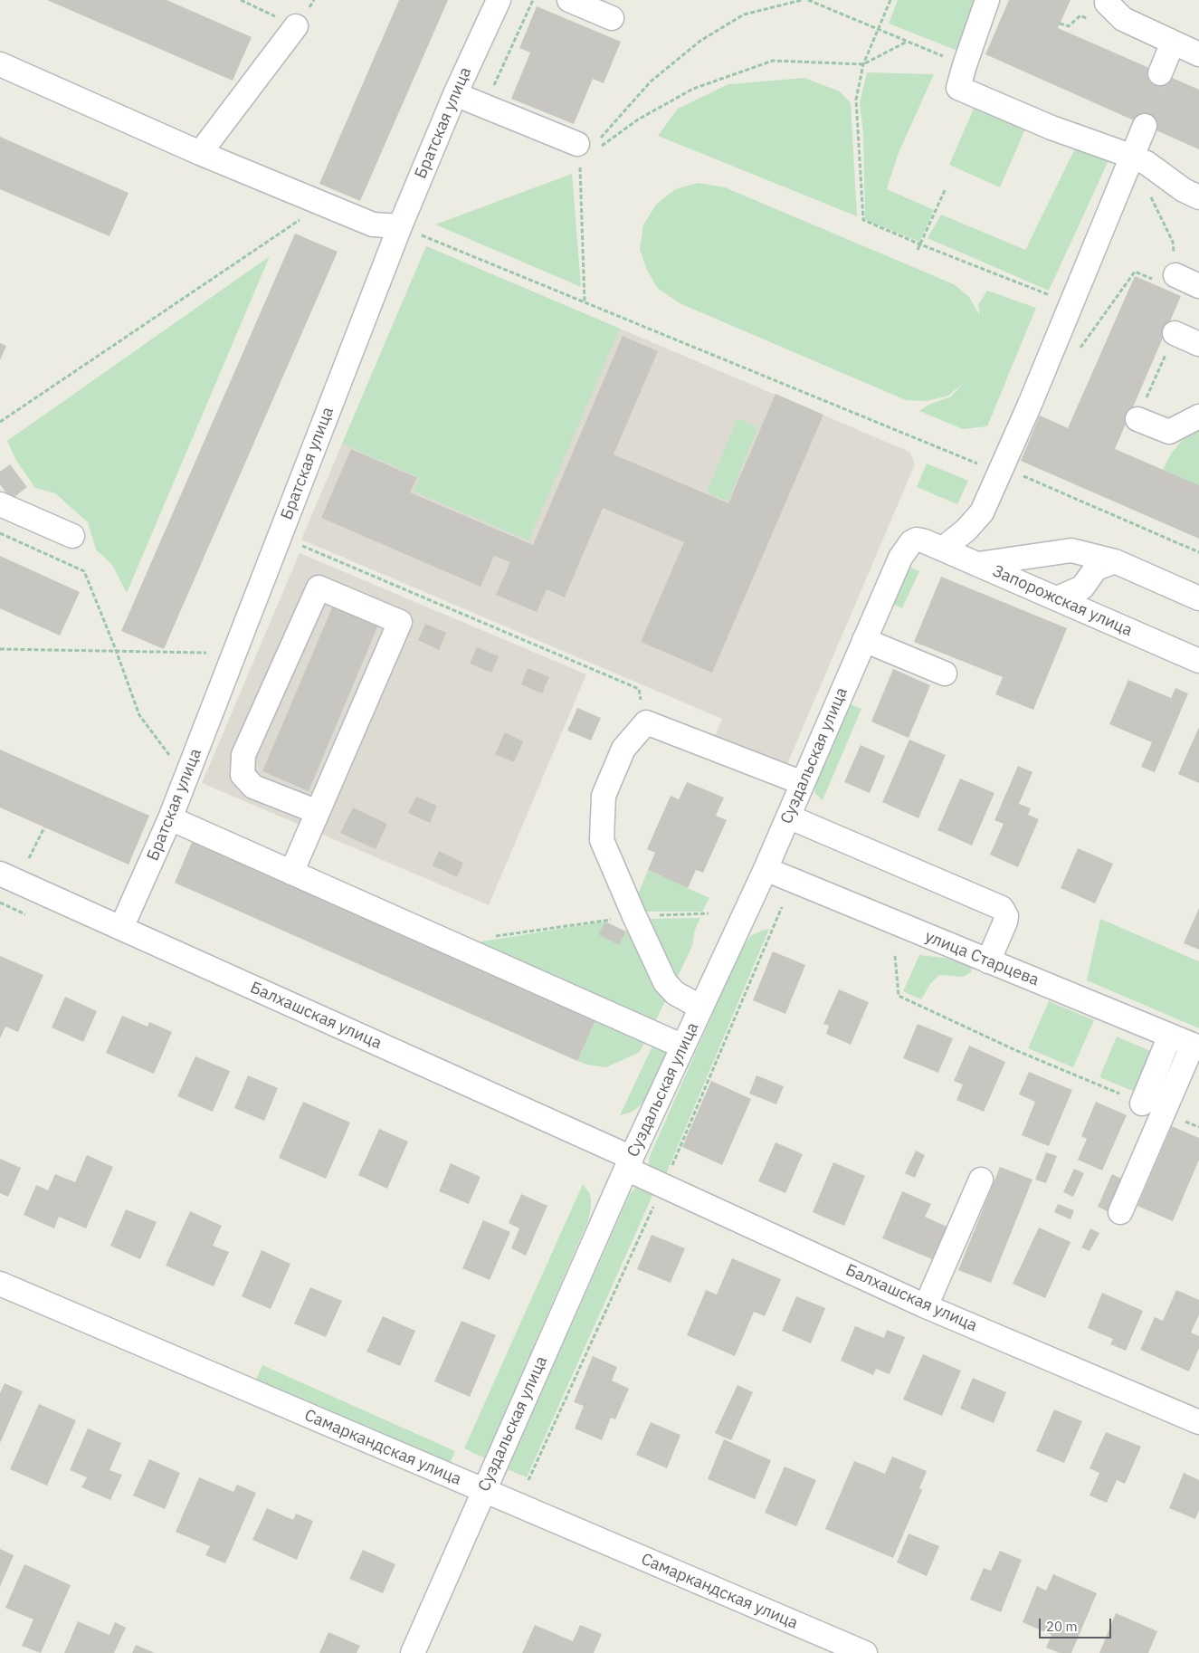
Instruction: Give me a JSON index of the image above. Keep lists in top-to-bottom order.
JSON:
{
  "streets": {
    "street": [
      "Братская улица",
      "Запорожская улица",
      "Суздальская улица",
      "улица Старцева",
      "Балхашская улица",
      "Самаркандская улица"
    ]
  },
  "crossings": [
    ["Братская улица", "Балхашская улица"],
    ["Запорожская улица", "Суздальская улица"],
    ["Суздальская улица", "улица Старцева"],
    ["Суздальская улица", "Балхашская улица"],
    ["Суздальская улица", "Самаркандская улица"]
  ],
  "scale_bar": "20 m"
}
